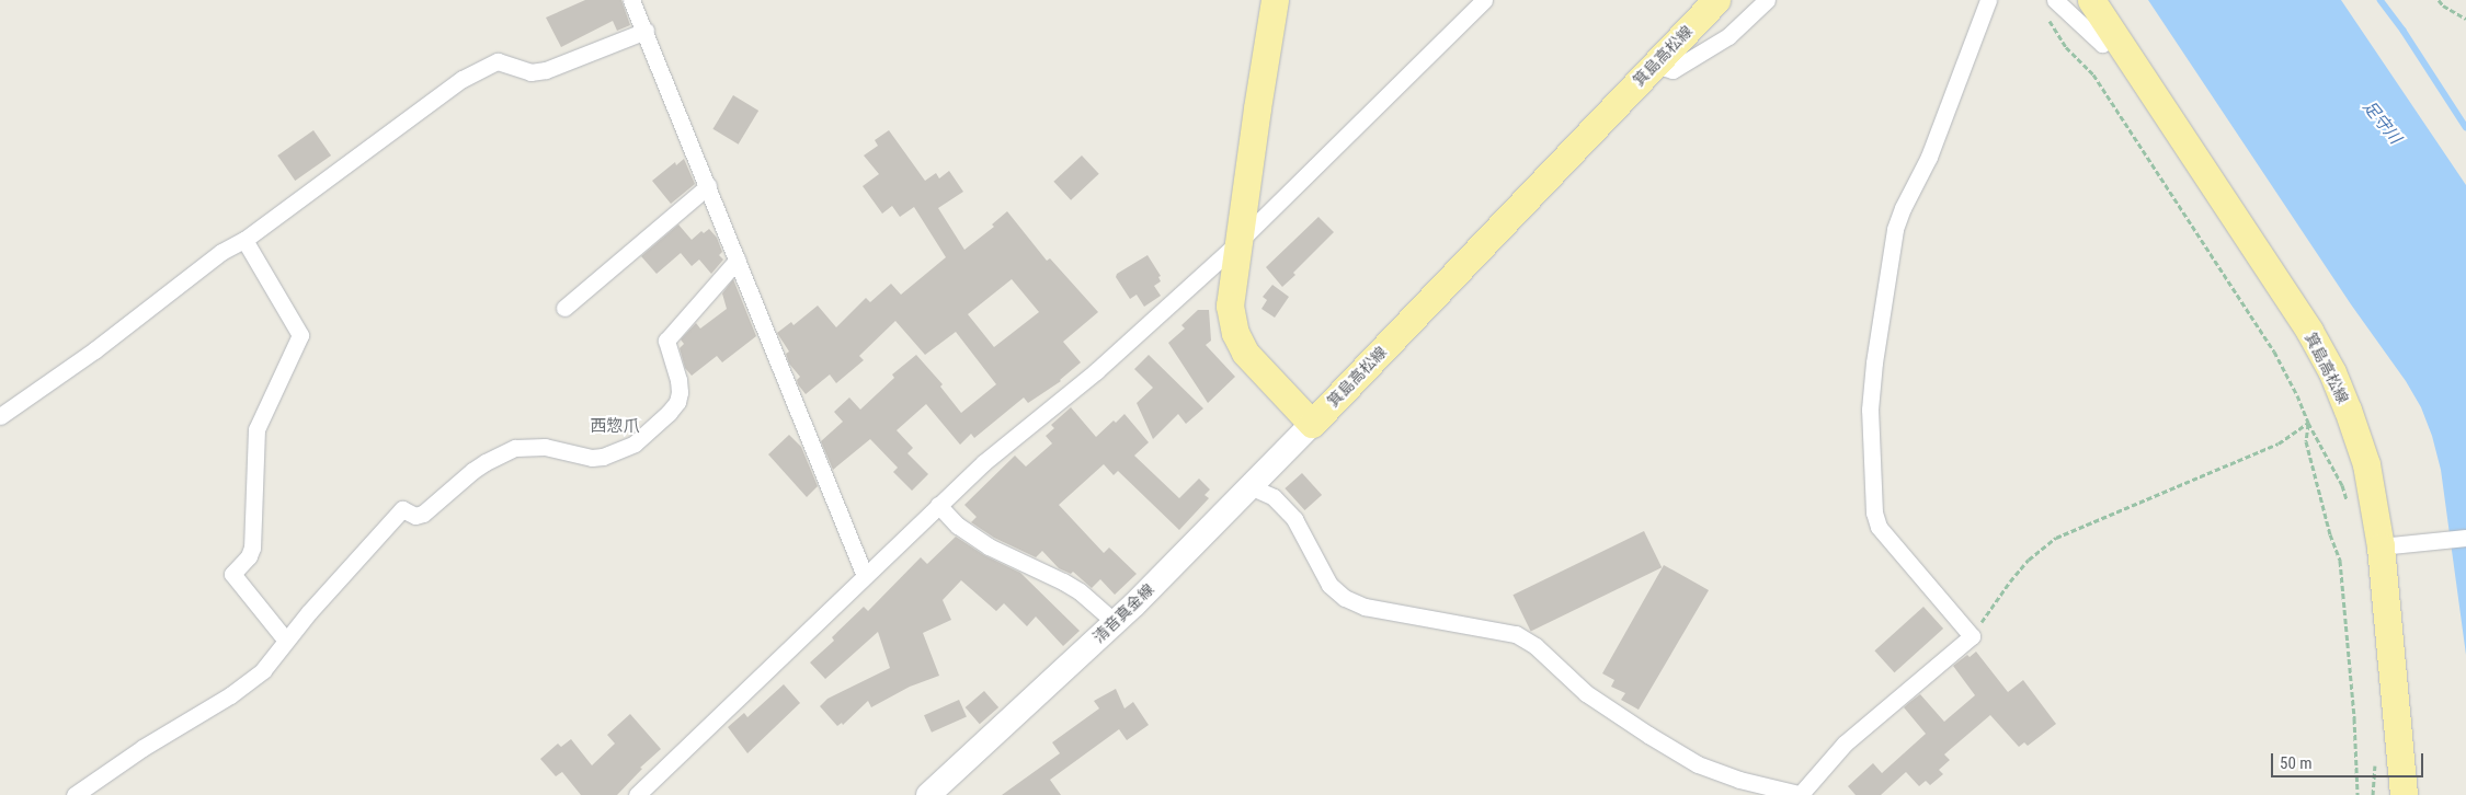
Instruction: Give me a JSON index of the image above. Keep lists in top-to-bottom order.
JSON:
{
  "streets": {
    "main road": ["箕島高松線", "清音真金線"]
  },
  "crossings": [
    ["箕島高松線", "清音真金線"]
  ],
  "districts": ["西惣爪"],
  "water": ["足守川"],
  "scale_bar": "50 m"
}
